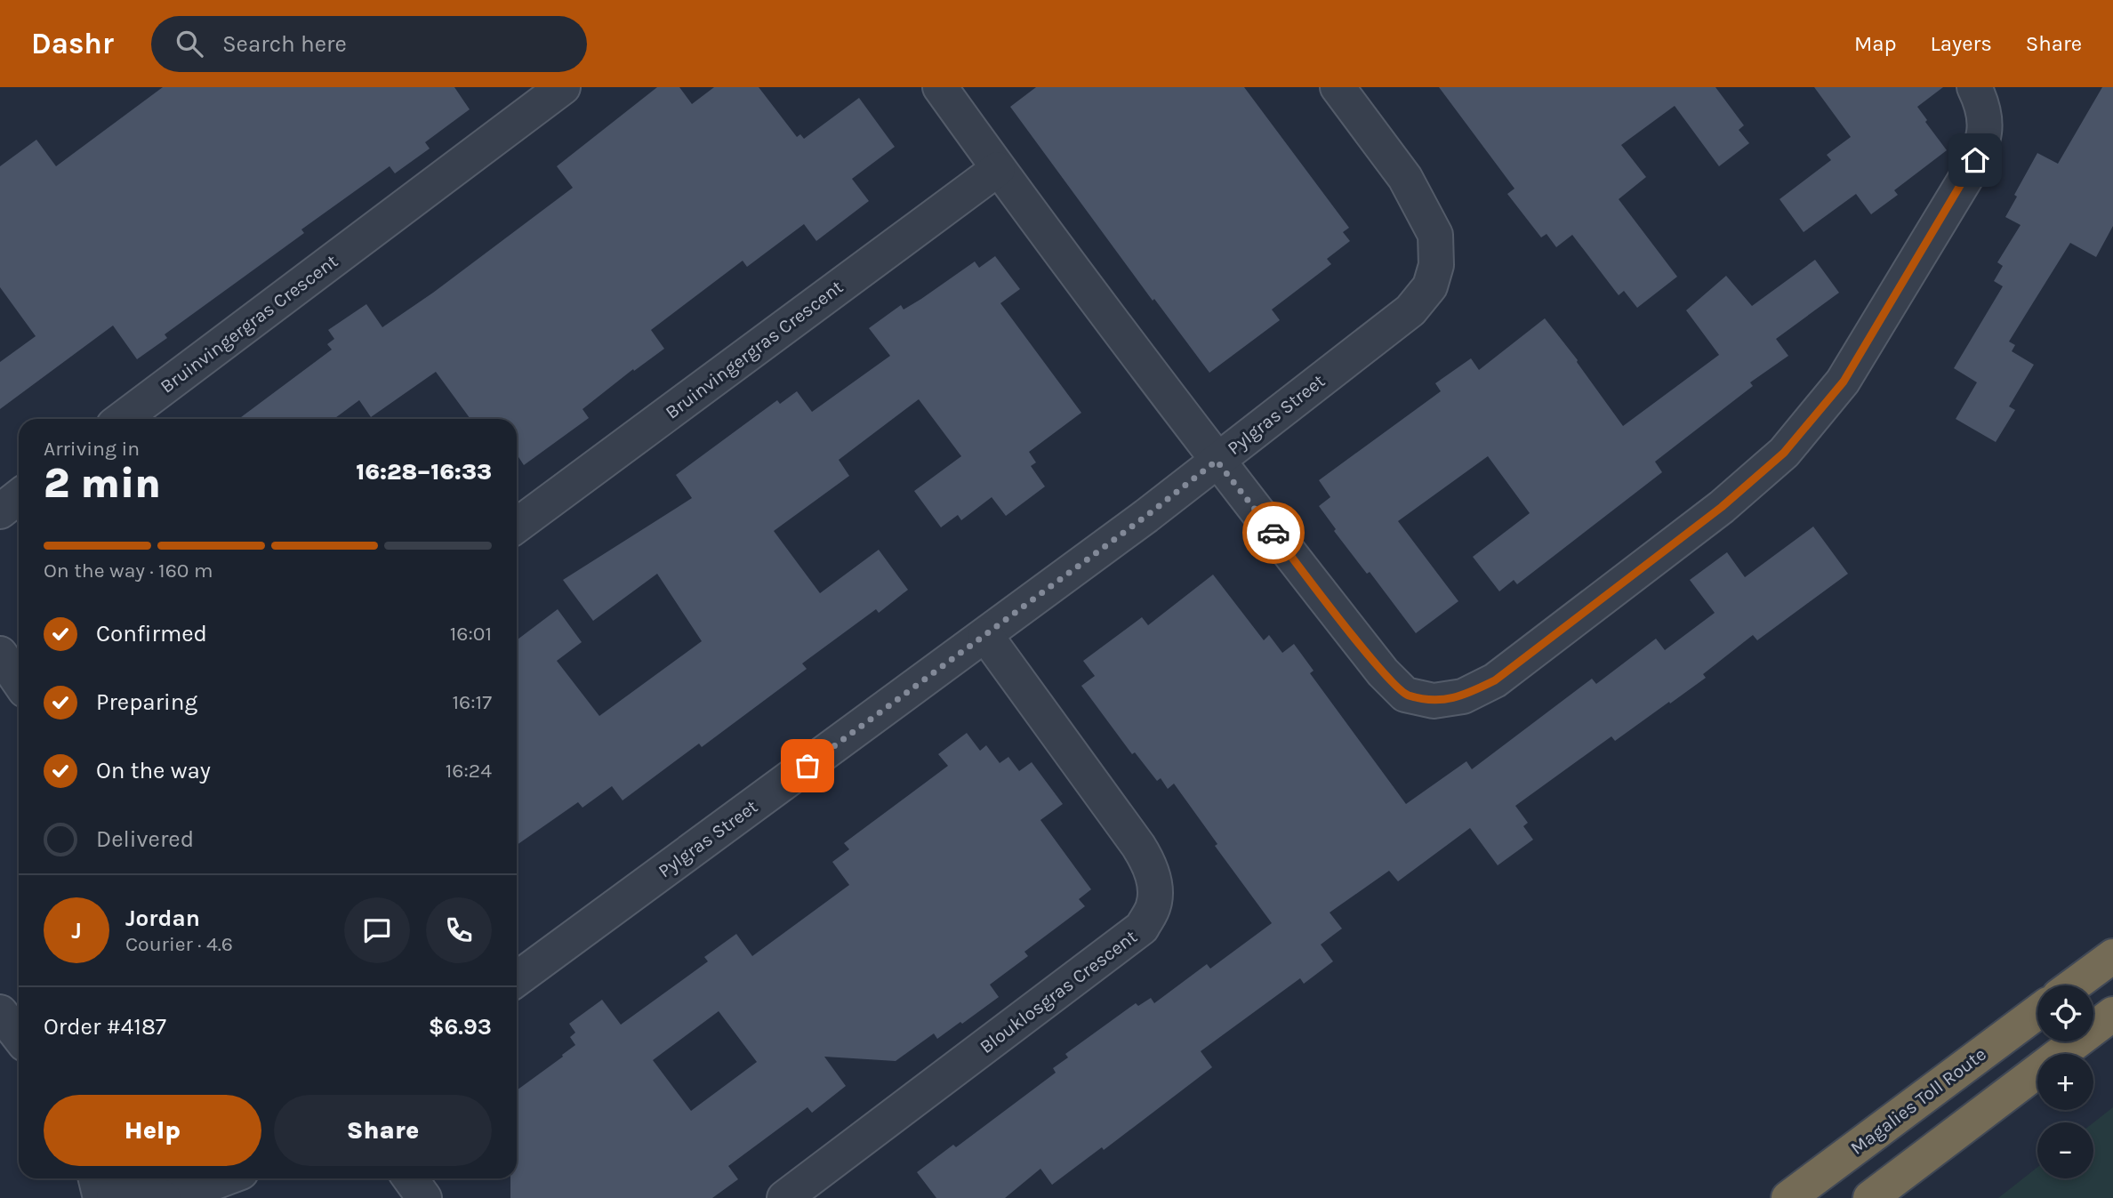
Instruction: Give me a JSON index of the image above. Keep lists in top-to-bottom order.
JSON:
{
  "streets": {
    "highway": ["Magalies Toll Route"],
    "street": ["Bruinvingergras Crescent", "Pylgras Street", "Blouklosgras Crescent"]
  },
  "crossings": [
    ["Pylgras Street", "Blouklosgras Crescent"]
  ],
  "page": {
    "header": "Dashr",
    "search": "Search here",
    "nav": ["Map", "Layers", "Share"],
    "heading": ["2 min", "Arriving in", "16:28–16:33"],
    "panel": [
      "Jordan",
      "Courier · 4.6",
      "Order #4187",
      "$6.93"
    ],
    "bar": "On the way · 160 m",
    "list": [
      ["Confirmed", "16:01"],
      ["Preparing", "16:17"],
      ["On the way", "16:24"],
      "Delivered"
    ],
    "round": "J",
    "map_buttons": ["+", "−"],
    "buttons": ["Help", "Share"]
  }
}
